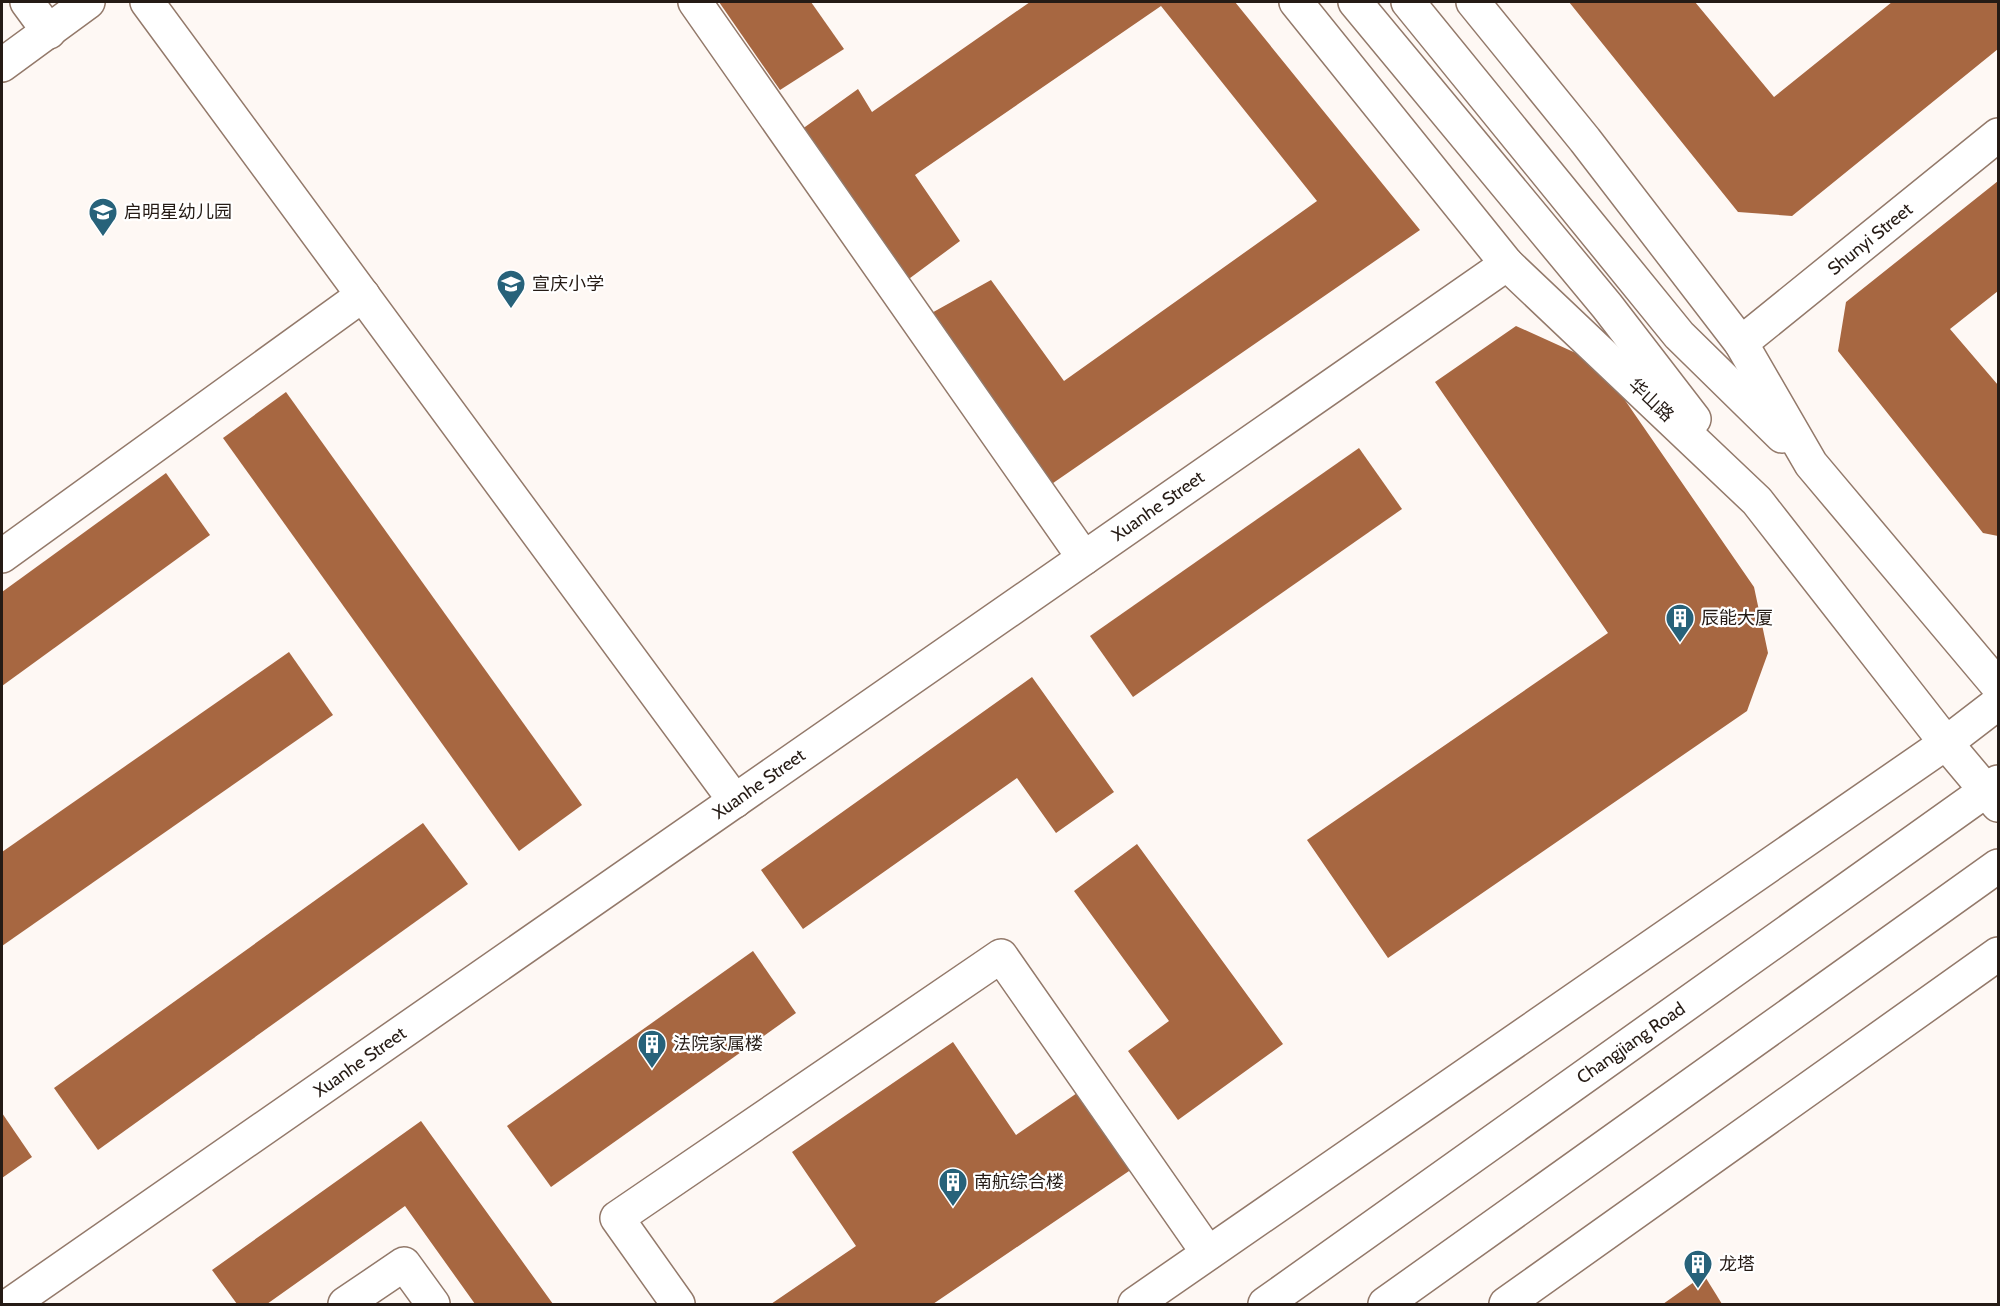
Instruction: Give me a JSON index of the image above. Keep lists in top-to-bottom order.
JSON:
{
  "streets": {
    "main road": [
      "Shunyi Street",
      "华山路",
      "Xuanhe Street",
      "Changjiang Road"
    ]
  },
  "crossings": [
    ["华山路", "Xuanhe Street"],
    ["华山路", "Changjiang Road"]
  ],
  "places": {
    "school or university": ["启明星幼儿园", "宣庆小学"],
    "building": [
      "辰能大厦",
      "法院家属楼",
      "南航综合楼",
      "龙塔"
    ]
  }
}
